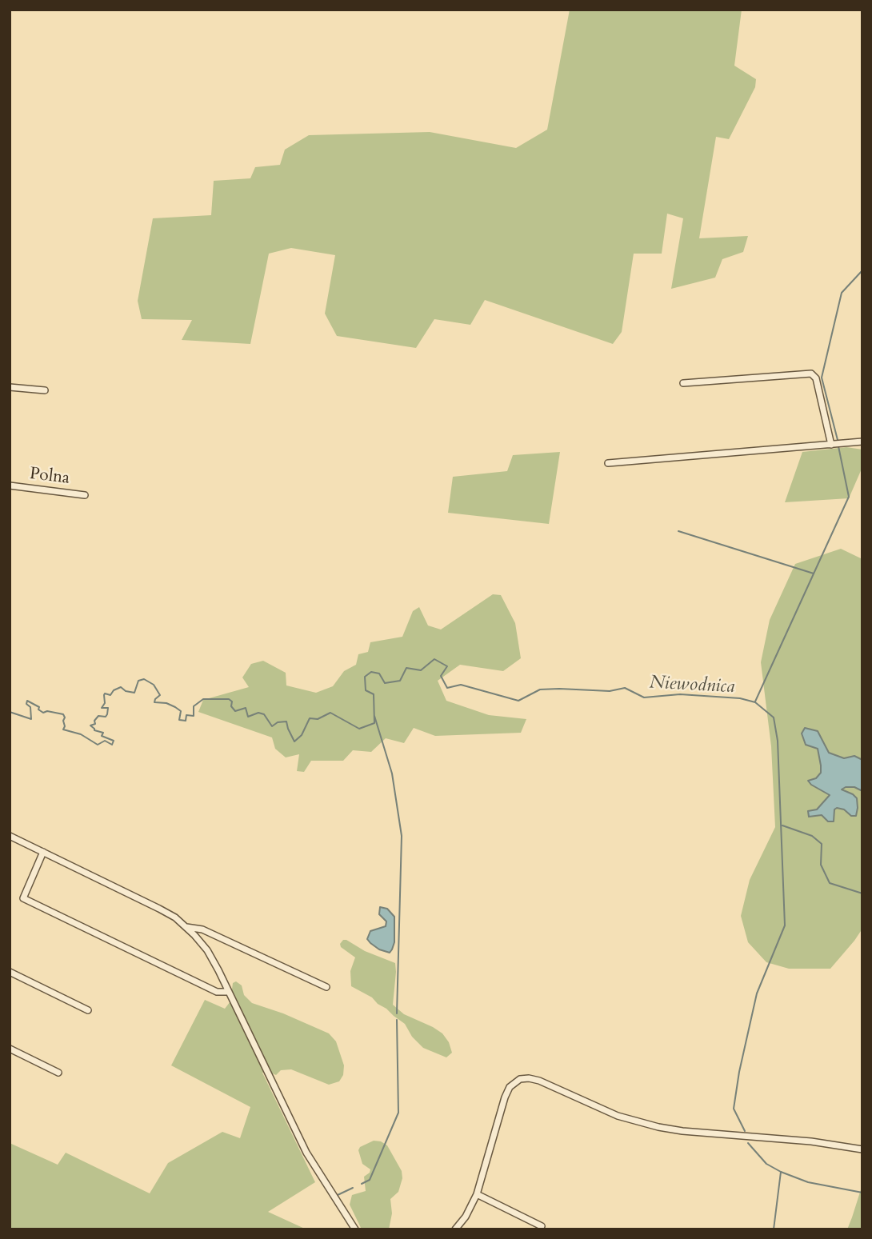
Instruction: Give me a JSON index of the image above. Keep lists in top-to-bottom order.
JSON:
{
  "streets": {
    "street": ["Polna"]
  },
  "water": ["Niewodnica"]
}
